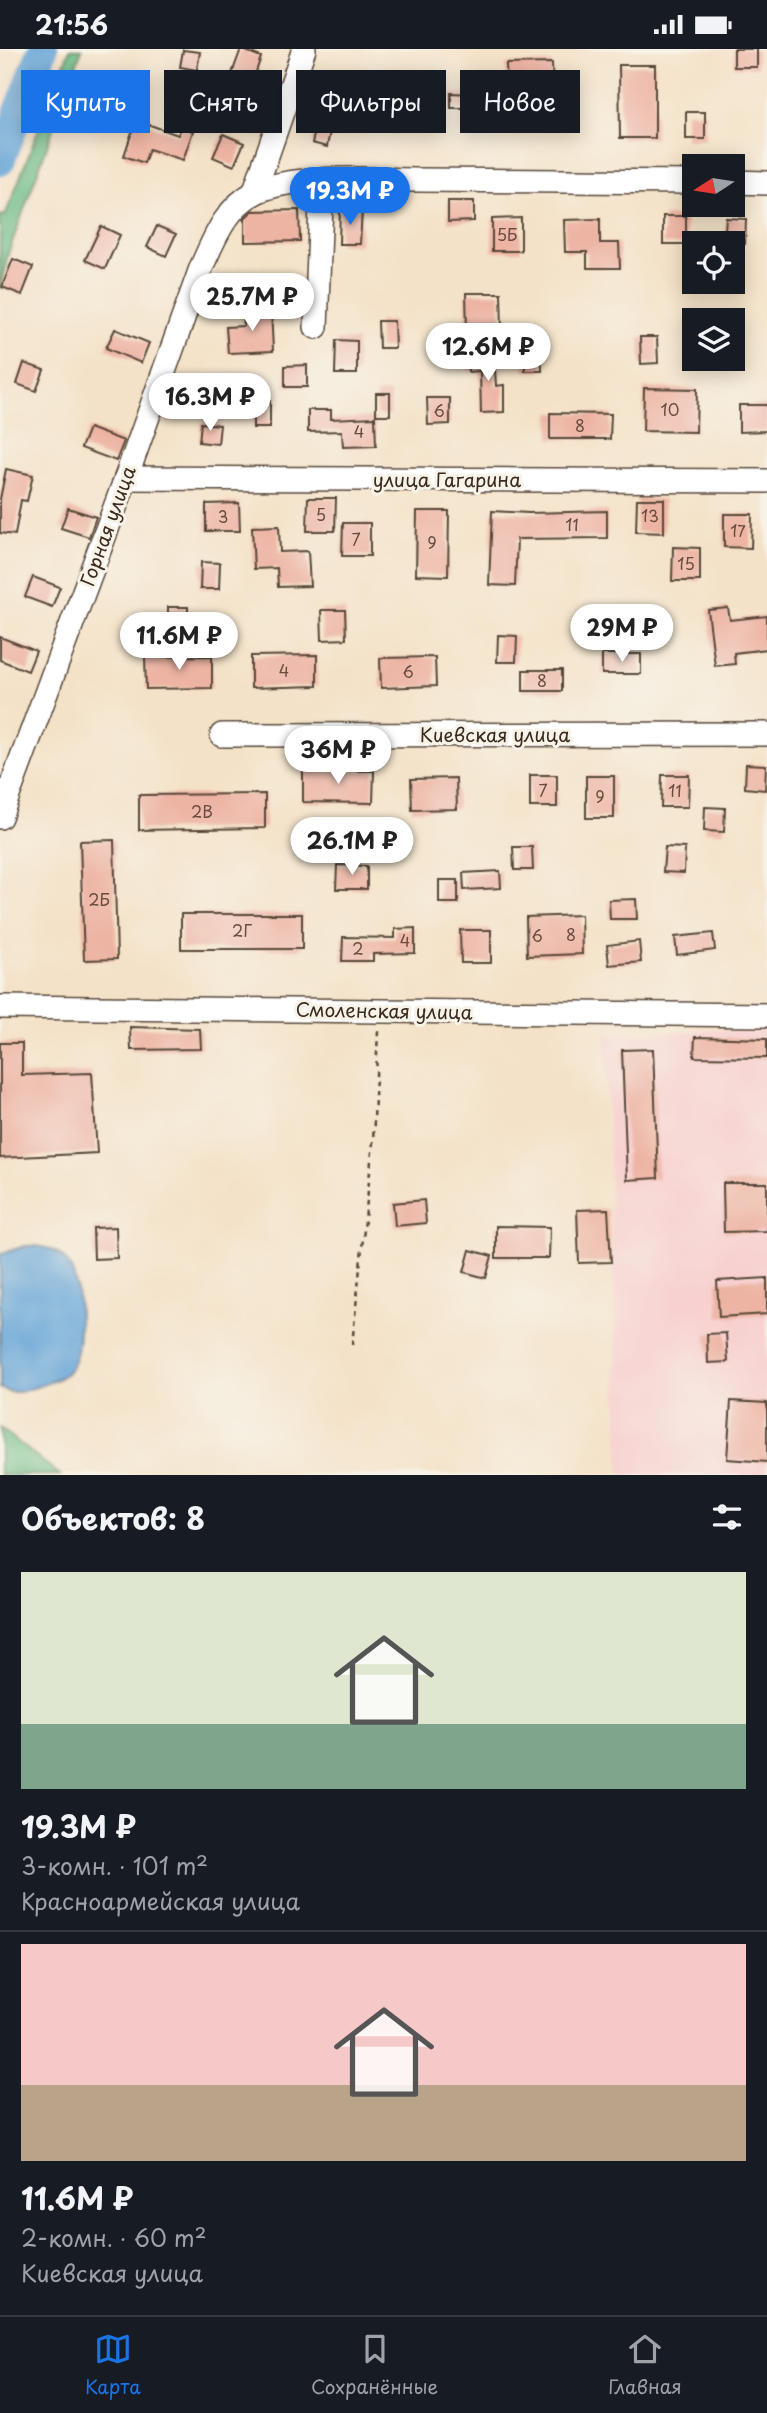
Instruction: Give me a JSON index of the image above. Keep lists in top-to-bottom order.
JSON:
{
  "streets": {
    "street": [
      "улица Гагарина",
      "Горная улица",
      "Киевская улица",
      "Смоленская улица"
    ]
  },
  "crossings": [
    ["улица Гагарина", "Горная улица"]
  ],
  "house_numbers": [
    "5Б",
    "10",
    "6",
    "8",
    "4",
    "5",
    "13",
    "3",
    "11",
    "17",
    "7",
    "9",
    "15",
    "4",
    "6",
    "8",
    "7",
    "11",
    "9",
    "2В",
    "2Б",
    "2Г",
    "8",
    "6",
    "4",
    "2"
  ],
  "north": "left",
  "page": {
    "status": "21:56",
    "chip": [
      "Купить",
      "Снять",
      "Фильтры",
      "Новое"
    ],
    "price": [
      "19.3M ₽",
      "25.7M ₽",
      "12.6M ₽",
      "16.3M ₽",
      "29M ₽",
      "11.6M ₽",
      "36M ₽",
      "26.1M ₽"
    ],
    "heading": "Объектов: 8",
    "list": [
      {
        "name": "19.3M ₽",
        "note": "3-комн. · 101 m² · Красноармейская улица"
      },
      {
        "name": "11.6M ₽",
        "note": "2-комн. · 60 m² · Киевская улица"
      }
    ],
    "tabs": ["Карта", "Сохранённые", "Главная"]
  }
}
